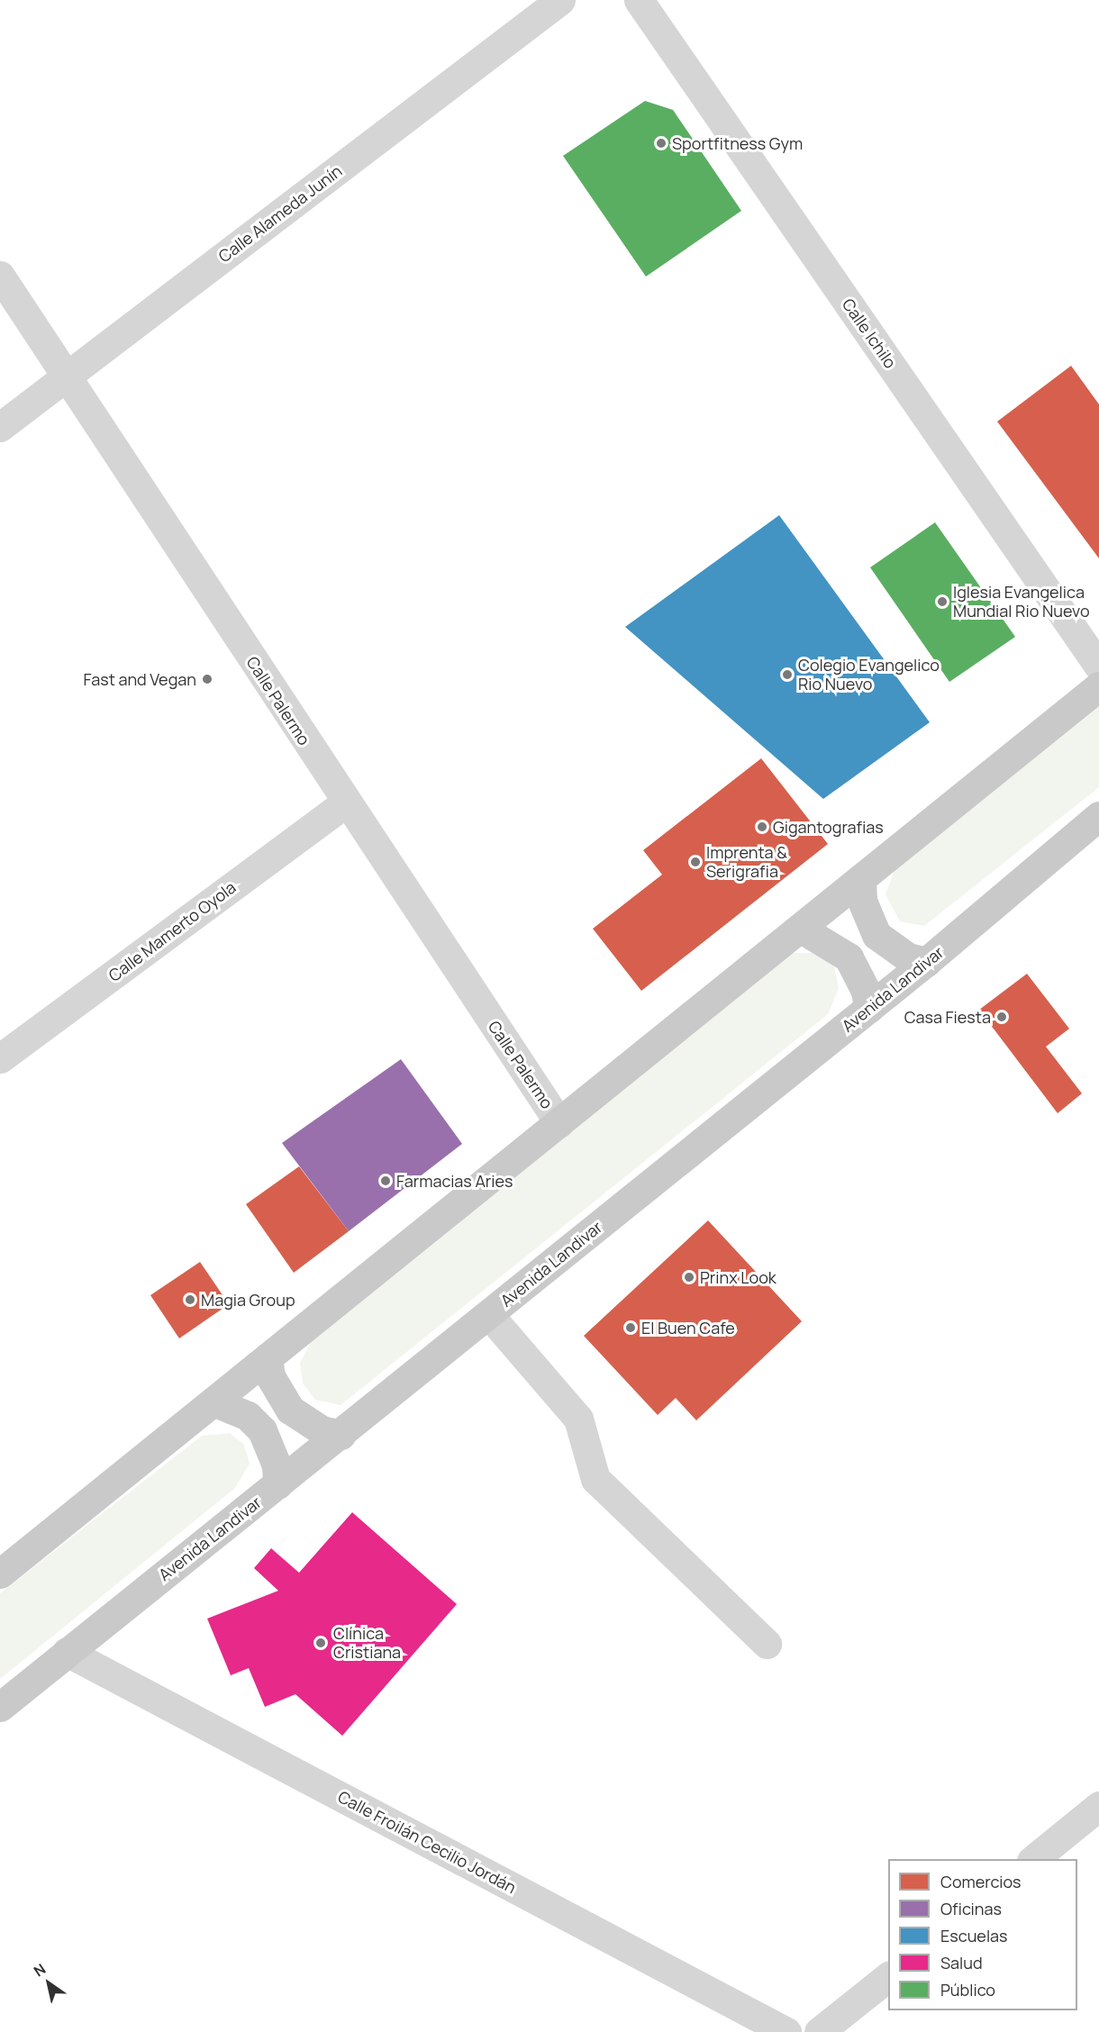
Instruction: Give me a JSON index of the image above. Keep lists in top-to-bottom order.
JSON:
{
  "streets": {
    "main road": ["Avenida Landivar"],
    "street": [
      "Calle Alameda Junín",
      "Calle Ichilo",
      "Calle Palermo",
      "Calle Mamerto Oyola",
      "Calle Froilán Cecilio Jordán"
    ]
  },
  "crossings": [
    ["Calle Alameda Junín", "Calle Palermo"],
    ["Calle Palermo", "Calle Mamerto Oyola"],
    ["Avenida Landivar", "Calle Froilán Cecilio Jordán"]
  ],
  "places": [
    "Sportfitness Gym",
    "Iglesia Evangelica Mundial Rio Nuevo",
    "Colegio Evangelico Rio Nuevo",
    "Fast and Vegan",
    "Gigantografias",
    "Imprenta & Serigrafia",
    "Casa Fiesta",
    "Farmacias Aries",
    "Prinx Look",
    "Magia Group",
    "El Buen Cafe",
    "Clínica Cristiana"
  ],
  "legend": [
    "Comercios",
    "Oficinas",
    "Escuelas",
    "Salud",
    "Público"
  ],
  "north": "top left"
}
